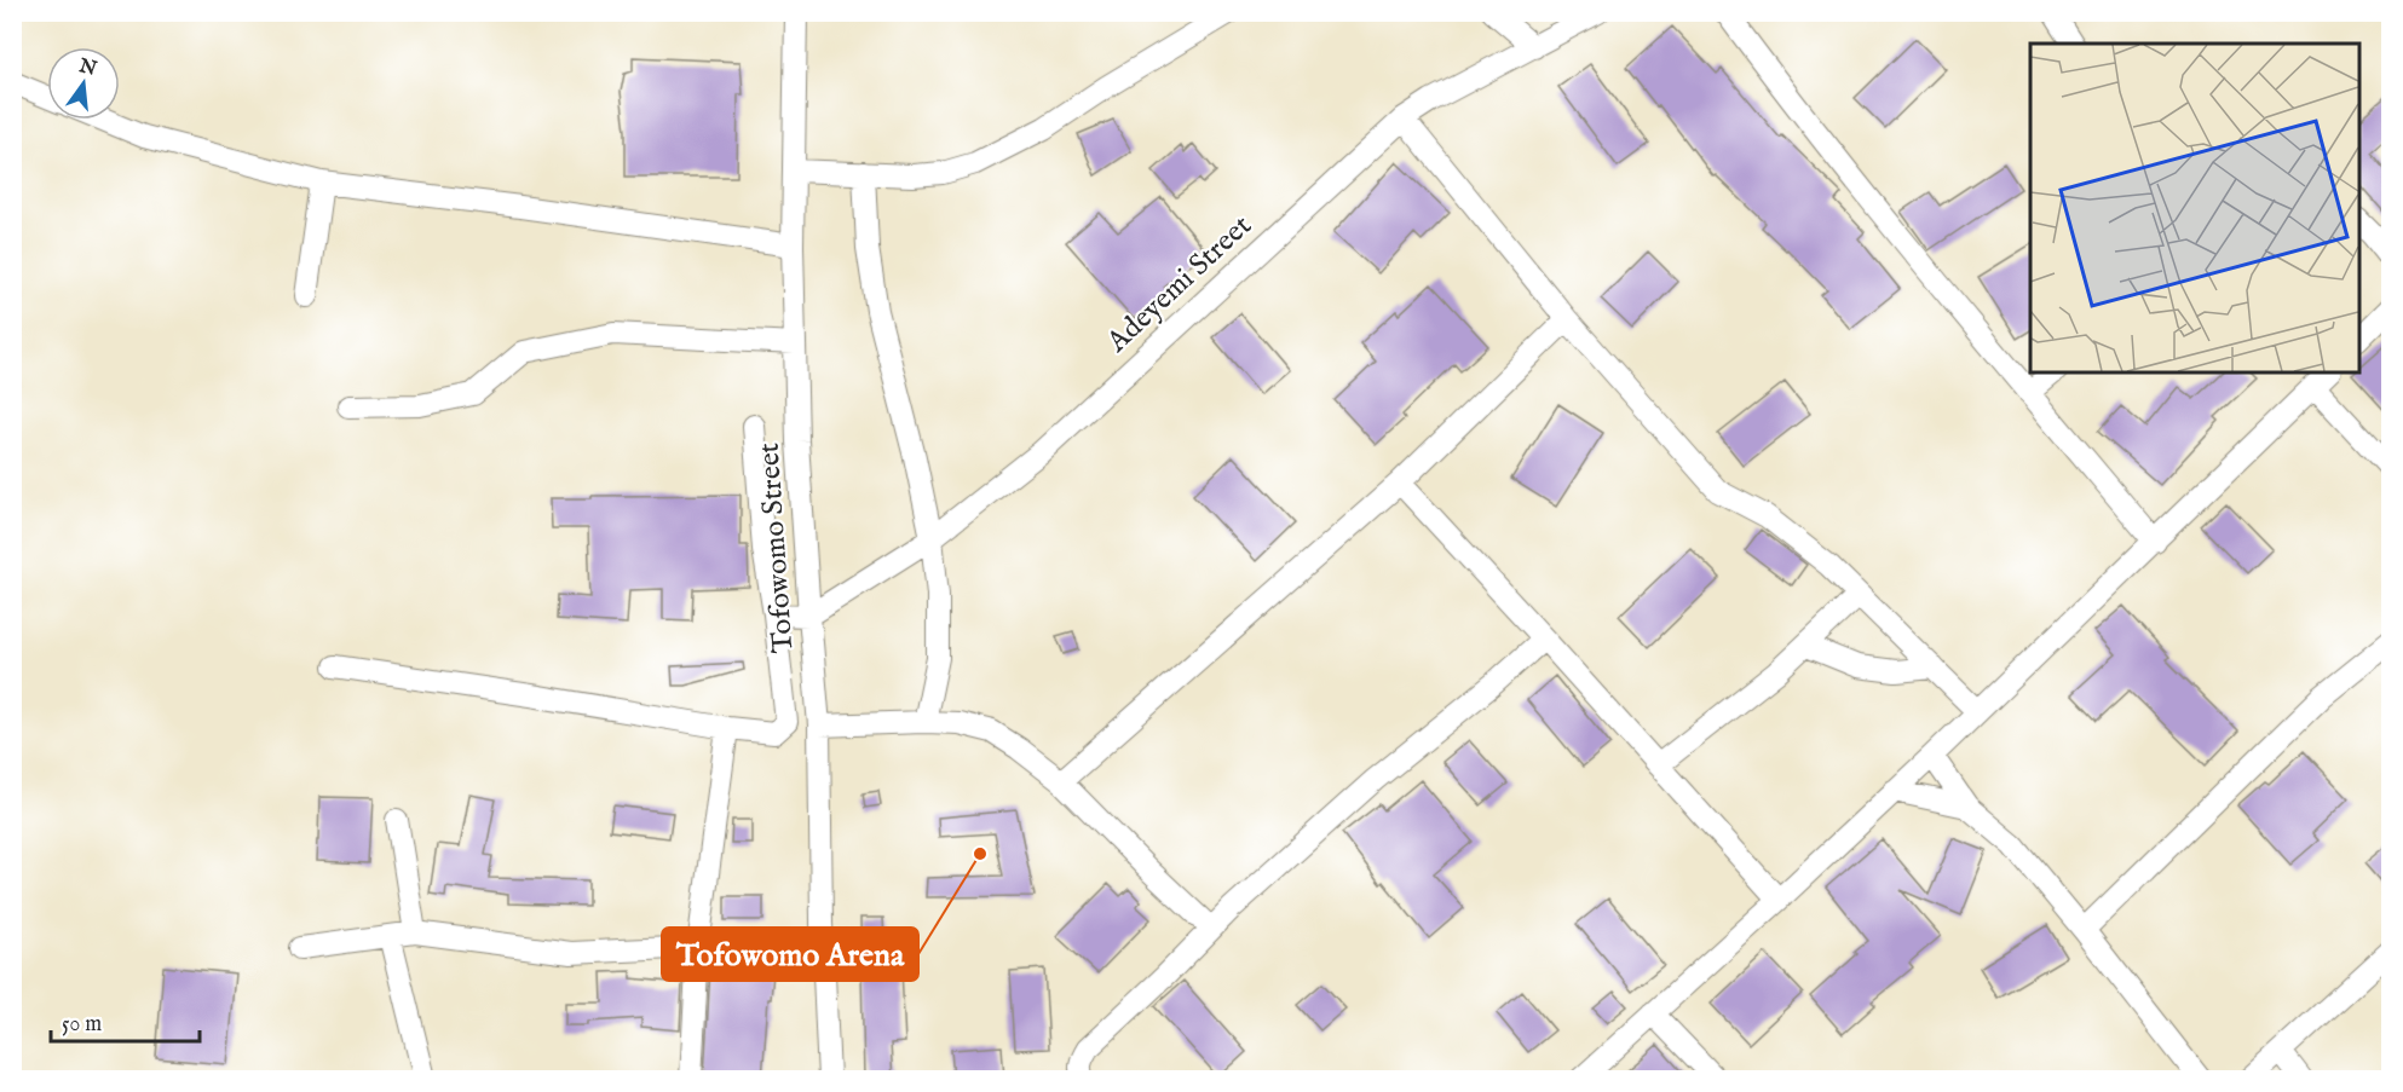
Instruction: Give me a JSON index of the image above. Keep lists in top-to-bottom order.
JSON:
{
  "streets": {
    "street": ["Adeyemi Street", "Tofowomo Street"]
  },
  "crossings": [
    ["Adeyemi Street", "Tofowomo Street"]
  ],
  "places": ["Tofowomo Arena"],
  "scale_bar": "50 m",
  "north": "top"
}
